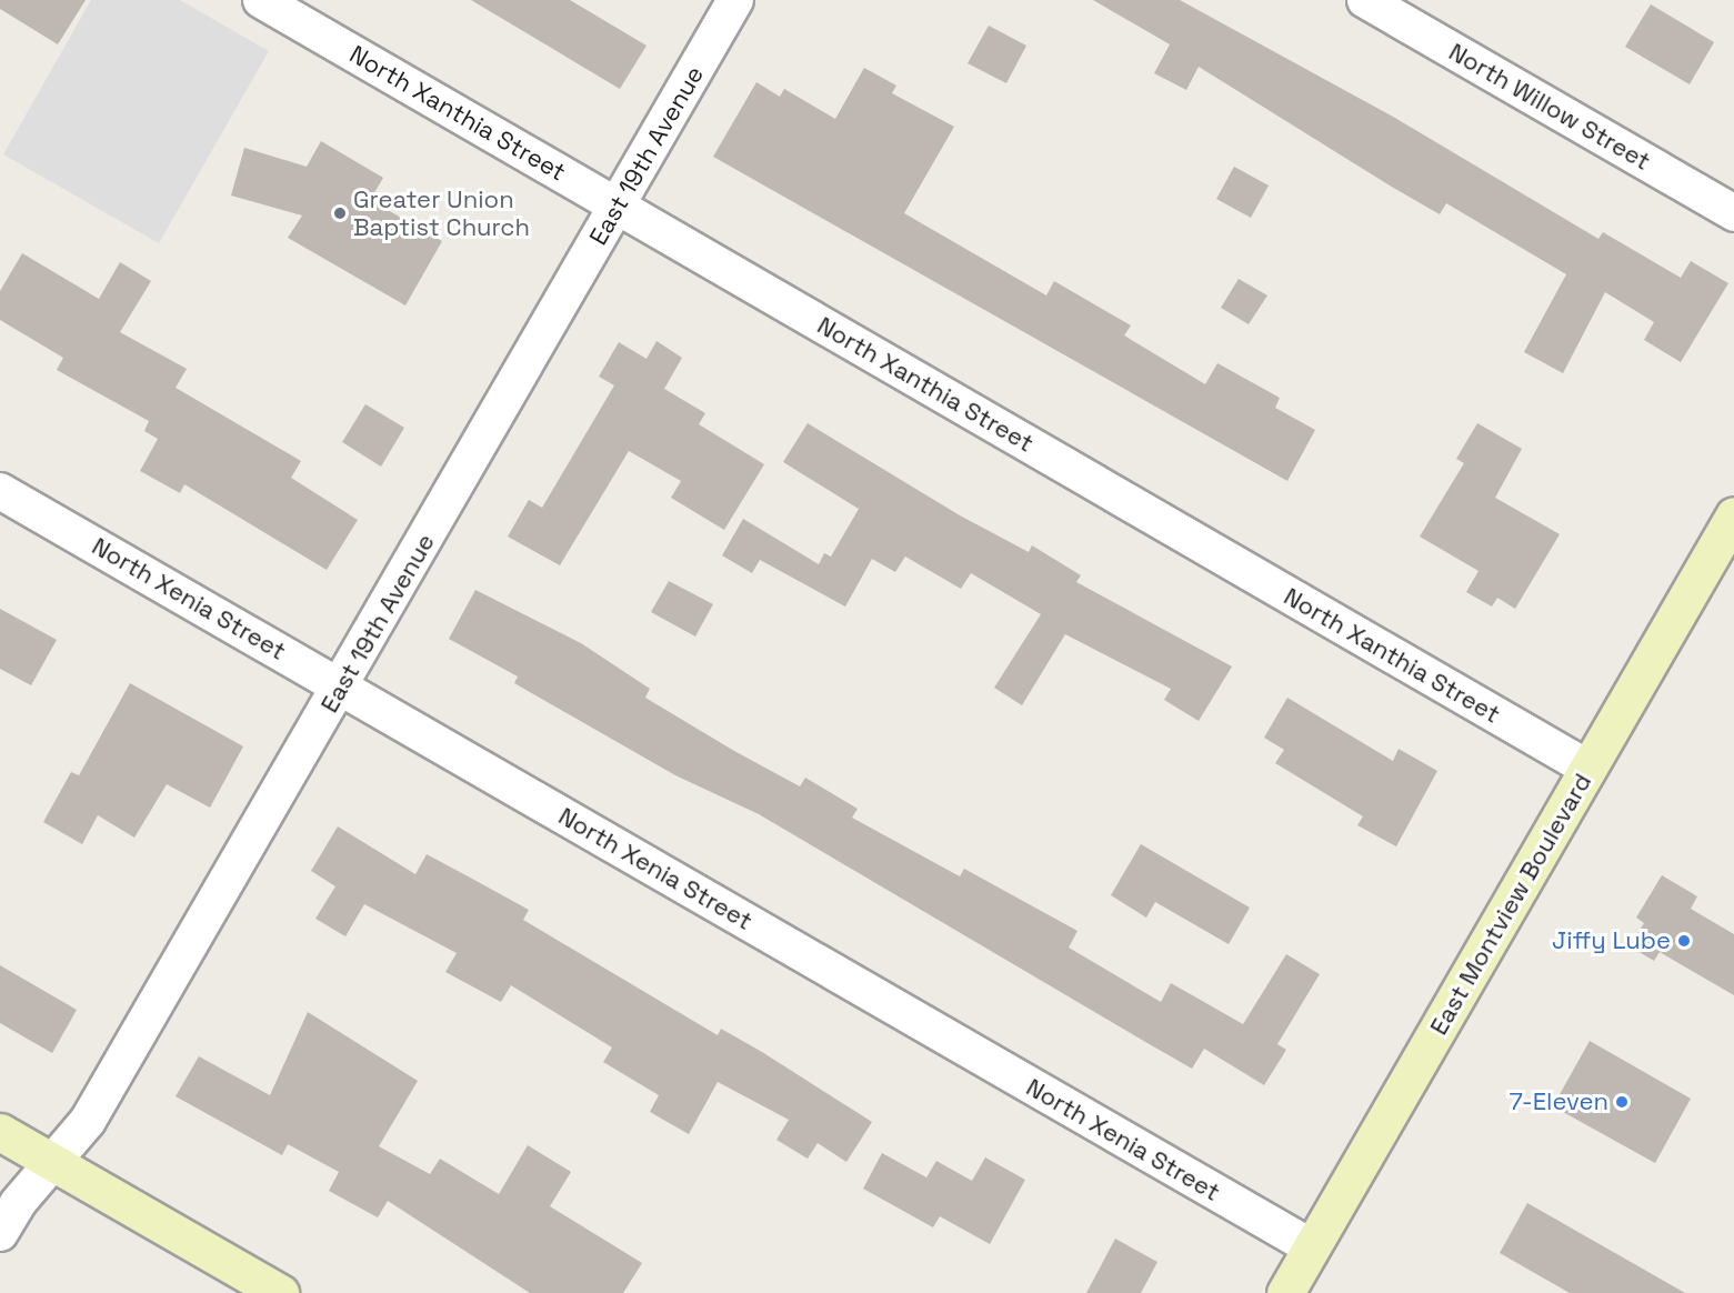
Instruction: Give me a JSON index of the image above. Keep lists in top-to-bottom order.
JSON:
{
  "streets": {
    "main road": ["East Montview Boulevard"],
    "street": [
      "North Willow Street",
      "North Xanthia Street",
      "East 19th Avenue",
      "North Xenia Street"
    ]
  },
  "crossings": [
    ["North Xanthia Street", "East 19th Avenue"],
    ["North Xanthia Street", "East Montview Boulevard"],
    ["East 19th Avenue", "North Xenia Street"],
    ["North Xenia Street", "East Montview Boulevard"]
  ],
  "places": ["Greater Union Baptist Church", "Jiffy Lube", "7-Eleven"]
}
